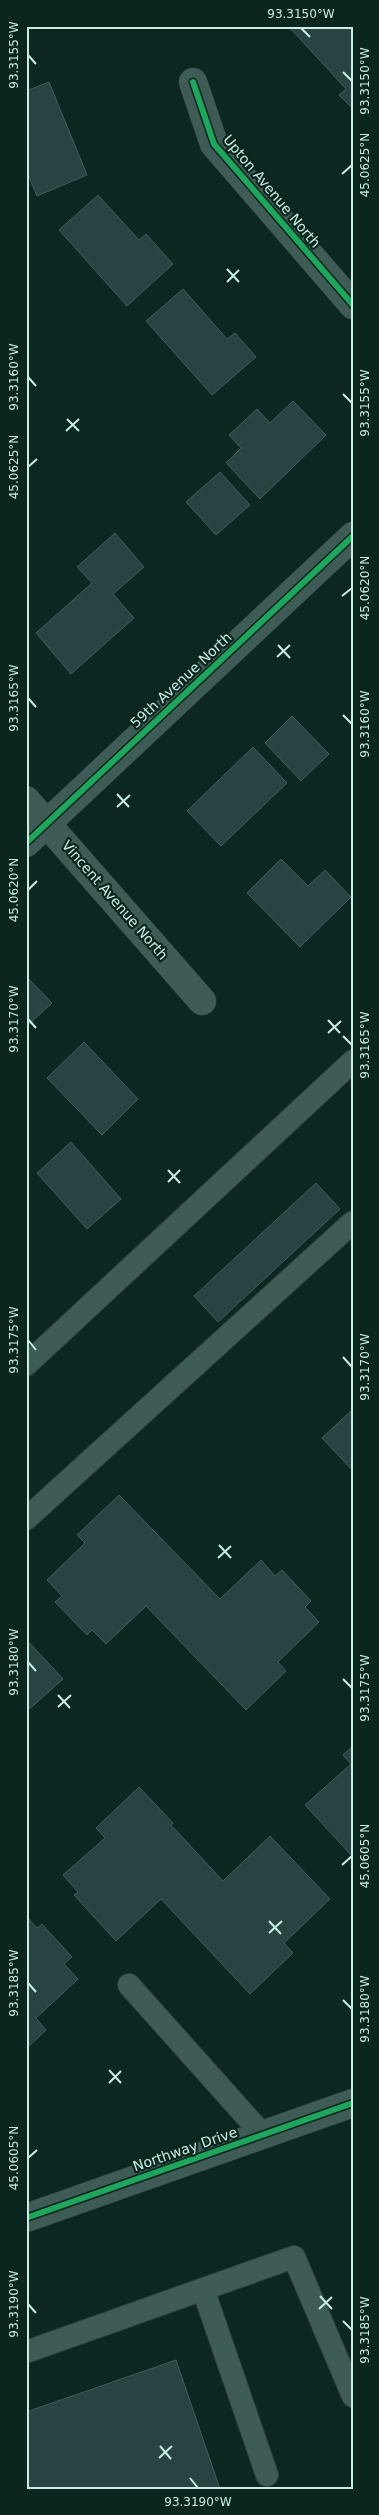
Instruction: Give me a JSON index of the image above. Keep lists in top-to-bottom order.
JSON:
{
  "streets": {
    "street": [
      "Upton Avenue North",
      "59th Avenue North",
      "Vincent Avenue North",
      "Northway Drive"
    ]
  },
  "crossings": [
    ["59th Avenue North", "Vincent Avenue North"]
  ],
  "coordinates": [
    "93.3150°W",
    "93.3155°W",
    "45.0625°N",
    "93.3160°W",
    "45.0620°N",
    "93.3165°W",
    "93.3170°W",
    "93.3175°W",
    "93.3180°W",
    "45.0605°N",
    "93.3185°W",
    "93.3190°W"
  ]
}
